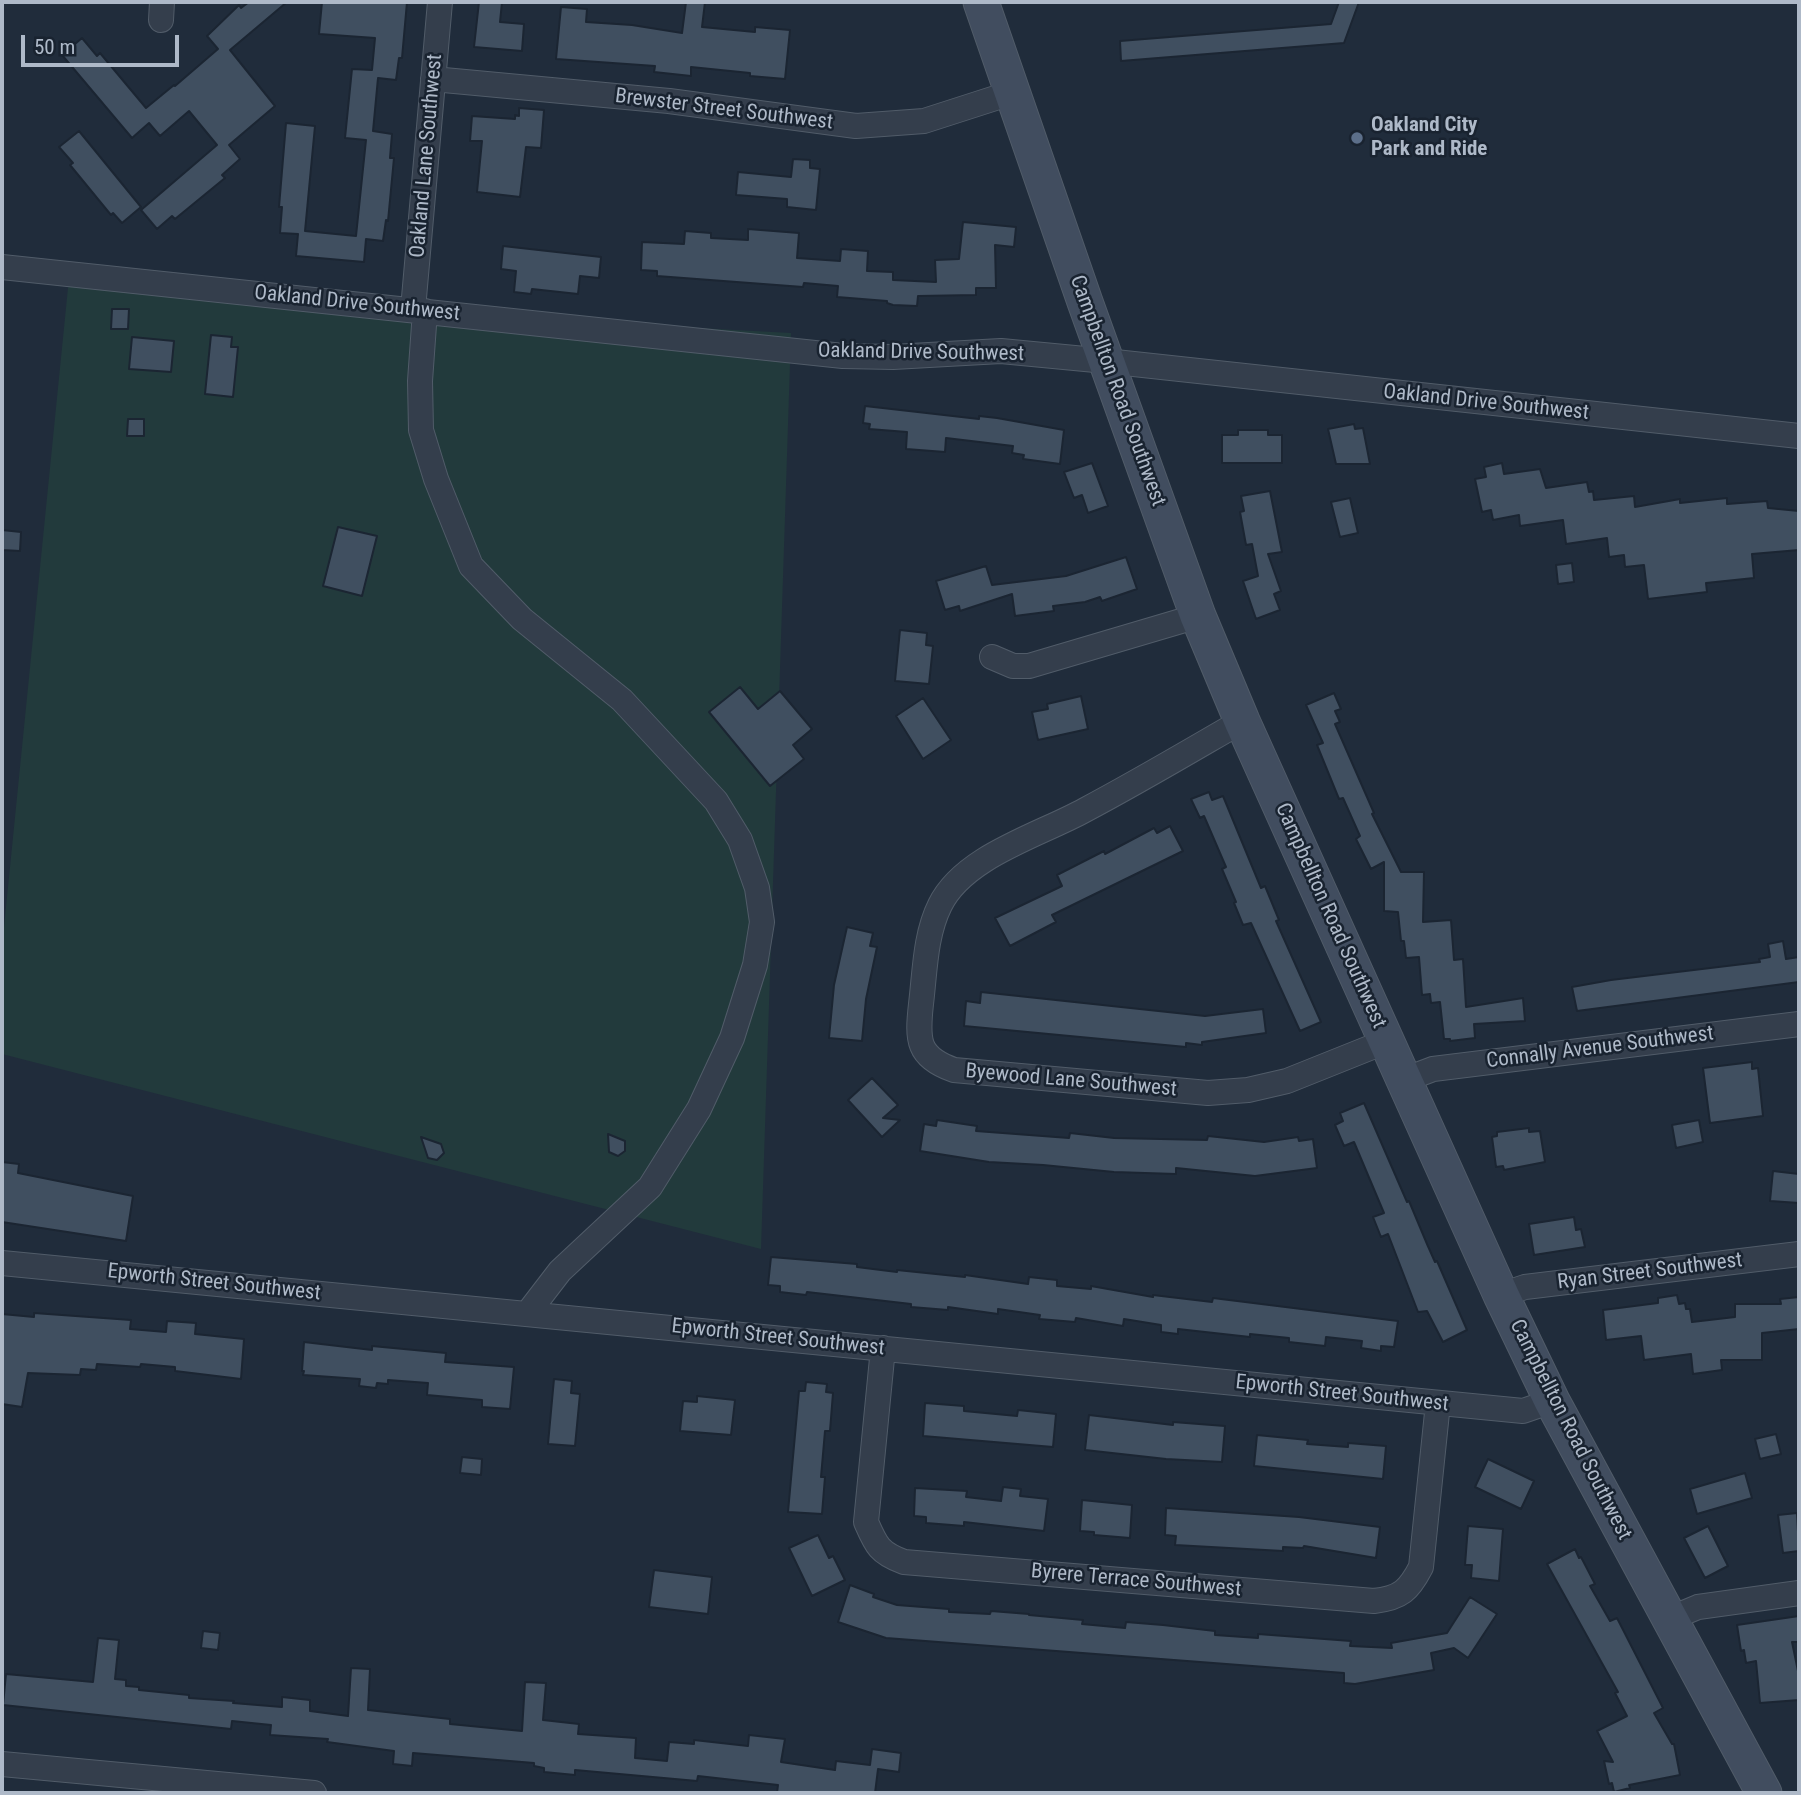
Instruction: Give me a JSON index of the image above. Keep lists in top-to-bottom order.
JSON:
{
  "streets": {
    "main road": ["Campbellton Road Southwest"],
    "street": [
      "Brewster Street Southwest",
      "Oakland Lane Southwest",
      "Oakland Drive Southwest",
      "Connally Avenue Southwest",
      "Byewood Lane Southwest",
      "Ryan Street Southwest",
      "Epworth Street Southwest",
      "Byrere Terrace Southwest"
    ]
  },
  "crossings": [
    ["Brewster Street Southwest", "Oakland Lane Southwest"],
    ["Brewster Street Southwest", "Campbellton Road Southwest"],
    ["Oakland Lane Southwest", "Oakland Drive Southwest"],
    ["Oakland Lane Southwest", "Epworth Street Southwest"],
    ["Oakland Drive Southwest", "Campbellton Road Southwest"],
    ["Campbellton Road Southwest", "Connally Avenue Southwest"],
    ["Campbellton Road Southwest", "Byewood Lane Southwest"],
    ["Campbellton Road Southwest", "Ryan Street Southwest"],
    ["Campbellton Road Southwest", "Epworth Street Southwest"],
    ["Epworth Street Southwest", "Byrere Terrace Southwest"]
  ],
  "places": ["Oakland City Park and Ride"],
  "scale_bar": "50 m"
}
